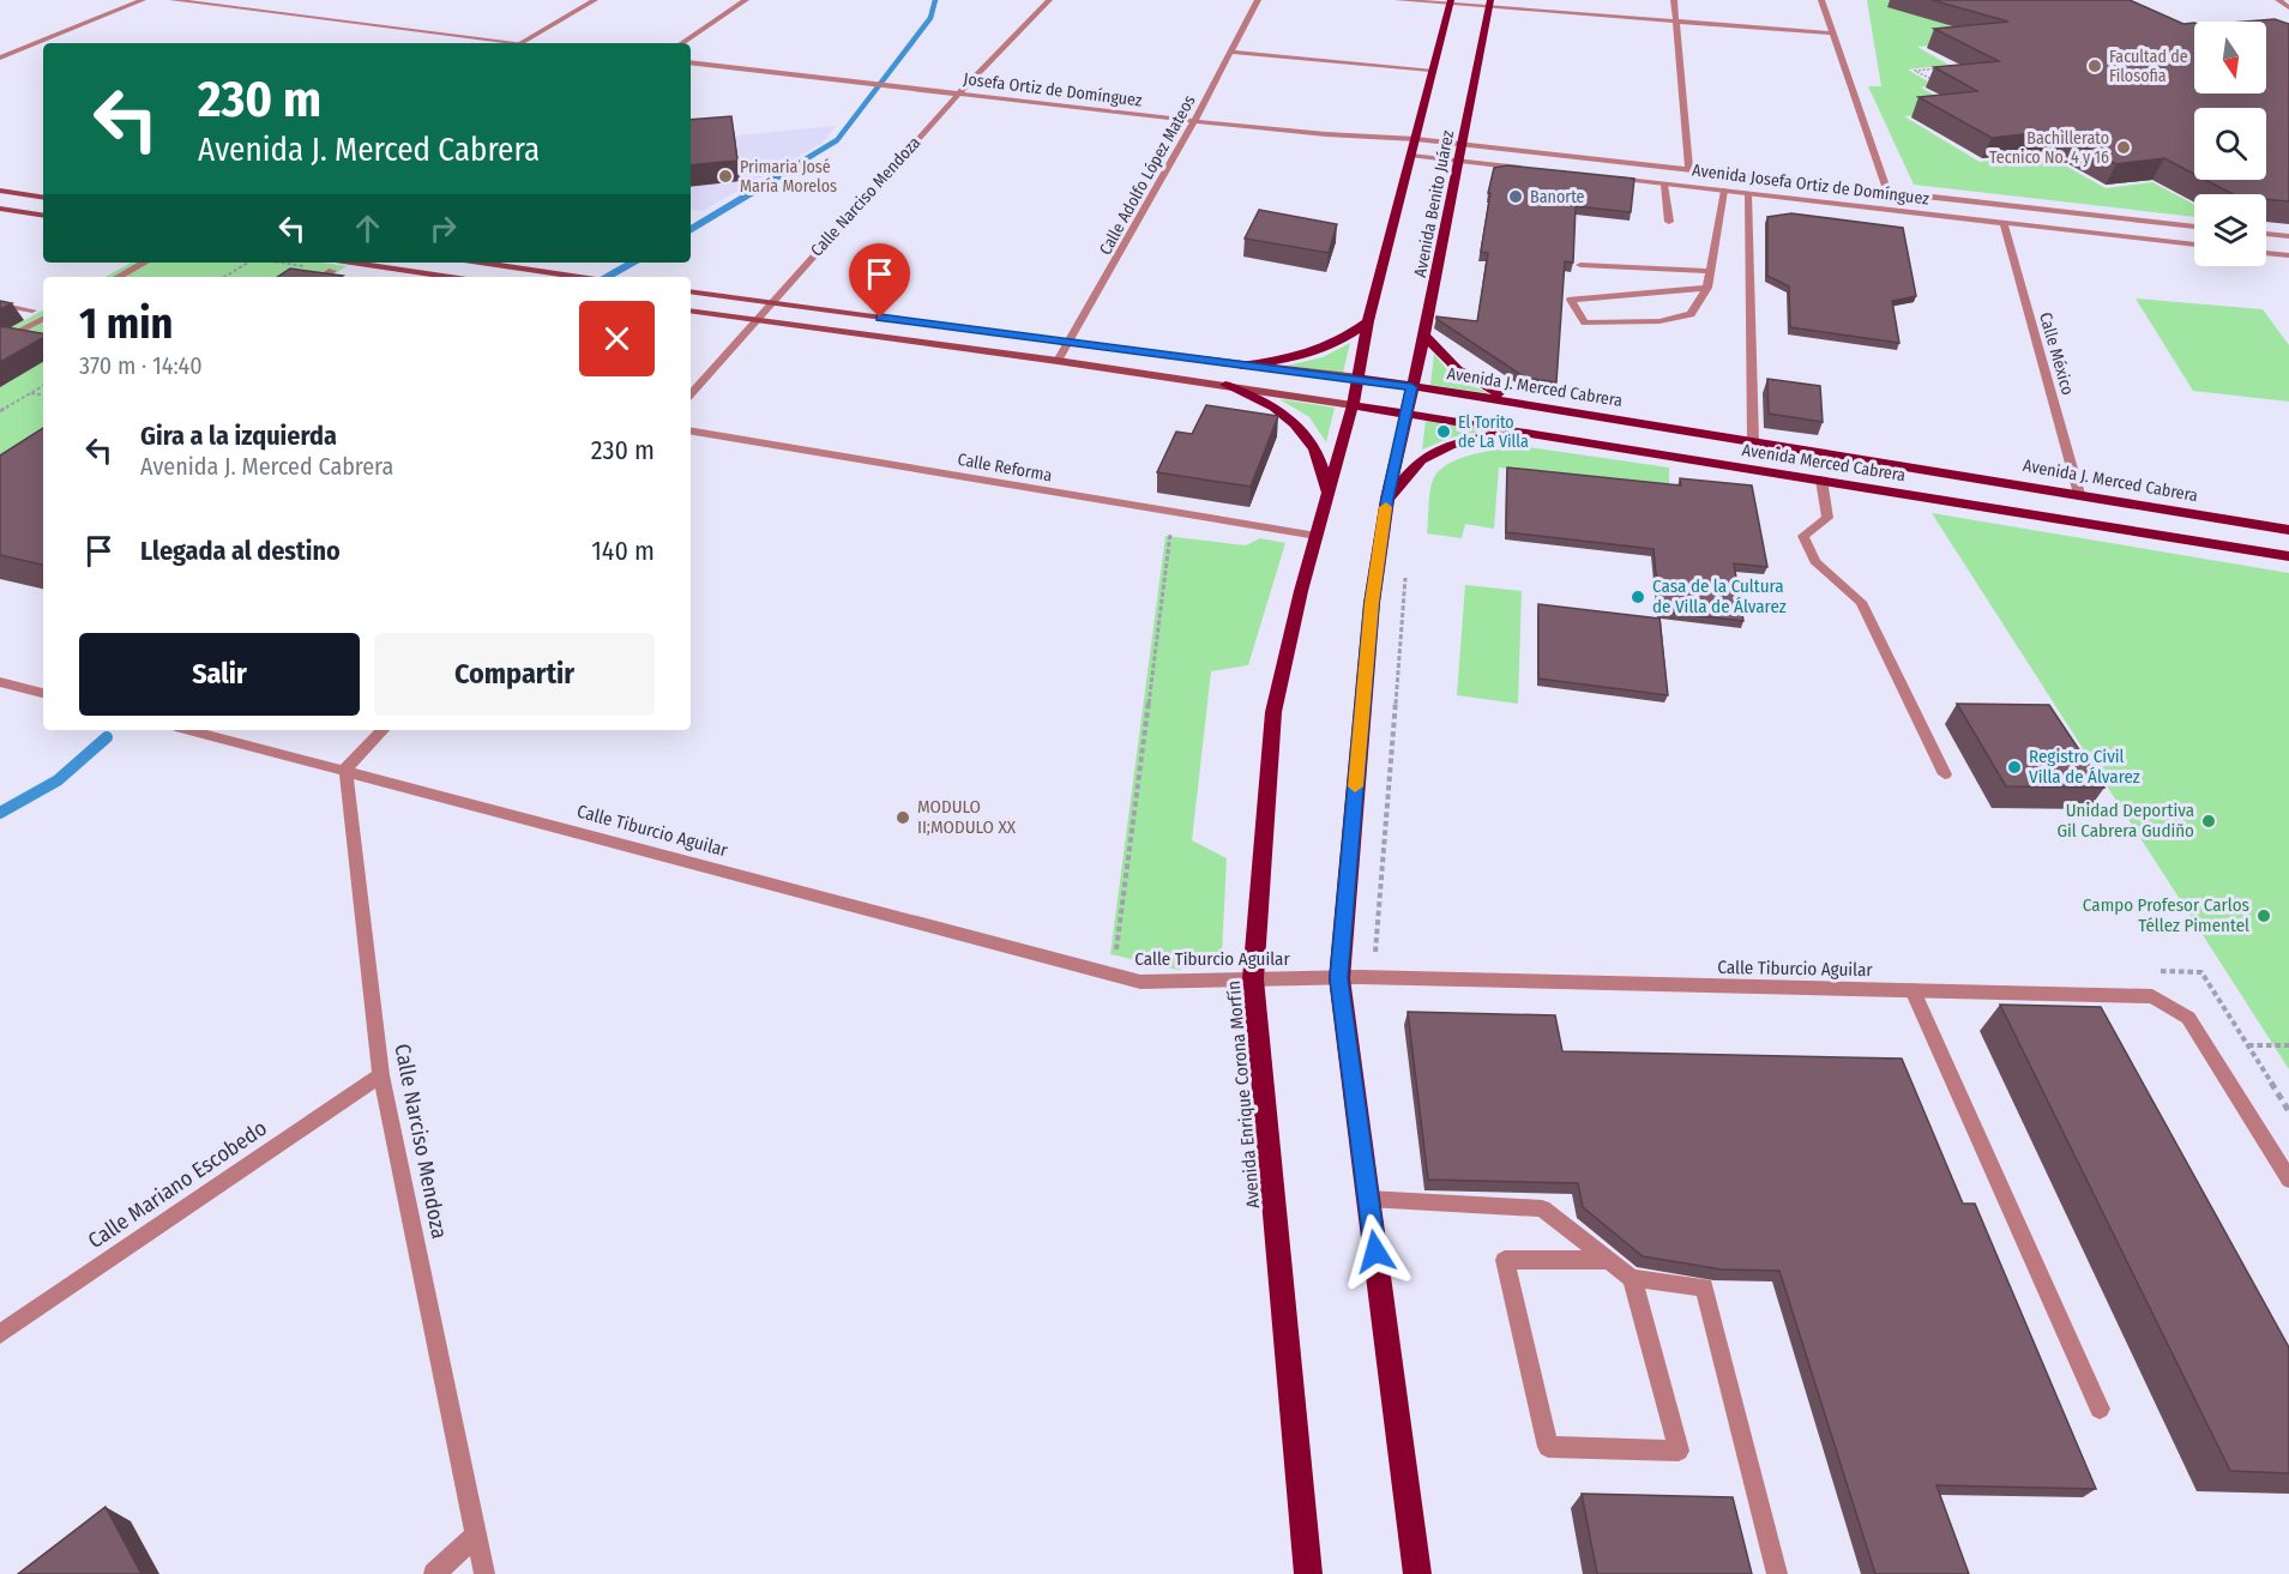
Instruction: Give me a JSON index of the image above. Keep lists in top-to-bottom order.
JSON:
{
  "streets": {
    "main road": [
      "Avenida Benito Juárez",
      "Avenida J. Merced Cabrera",
      "Avenida Merced Cabrera",
      "Avenida Enrique Corona Morfín"
    ],
    "street": [
      "Josefa Ortiz de Domínguez",
      "Calle Adolfo López Mateos",
      "Avenida Josefa Ortiz de Domínguez",
      "Calle Narciso Mendoza",
      "Calle México",
      "Calle Reforma",
      "Calle Tiburcio Aguilar",
      "Calle Mariano Escobedo"
    ]
  },
  "crossings": [
    ["Josefa Ortiz de Domínguez", "Calle Adolfo López Mateos"],
    ["Josefa Ortiz de Domínguez", "Avenida Josefa Ortiz de Domínguez"],
    ["Josefa Ortiz de Domínguez", "Calle Narciso Mendoza"],
    ["Josefa Ortiz de Domínguez", "Avenida Benito Juárez"],
    ["Calle Adolfo López Mateos", "Avenida J. Merced Cabrera"],
    ["Avenida Josefa Ortiz de Domínguez", "Avenida Benito Juárez"],
    ["Avenida Josefa Ortiz de Domínguez", "Calle México"],
    ["Calle Narciso Mendoza", "Avenida J. Merced Cabrera"],
    ["Calle Narciso Mendoza", "Calle Tiburcio Aguilar"],
    ["Calle Narciso Mendoza", "Calle Mariano Escobedo"],
    ["Avenida Benito Juárez", "Avenida J. Merced Cabrera"],
    ["Avenida Benito Juárez", "Avenida Merced Cabrera"],
    ["Avenida Benito Juárez", "Avenida Enrique Corona Morfín"],
    ["Calle México", "Avenida J. Merced Cabrera"],
    ["Avenida Merced Cabrera", "Avenida Enrique Corona Morfín"],
    ["Calle Reforma", "Avenida Enrique Corona Morfín"],
    ["Calle Tiburcio Aguilar", "Avenida Enrique Corona Morfín"]
  ],
  "places": [
    "Facultad de Filosofia",
    "Bachillerato Tecnico No. 4 y 16",
    "Primaria José María Morelos",
    "Banorte",
    "El Torito de La Villa",
    "Casa de la Cultura de Villa de Álvarez",
    "Registro Civil Villa de Álvarez",
    "MODULO II;MODULO XX",
    "Unidad Deportiva Gil Cabrera Gudiño",
    "Campo Profesor Carlos Téllez Pimentel"
  ],
  "north": "bottom",
  "page": {
    "turn": ["230 m", "Avenida J. Merced Cabrera"],
    "heading": ["1 min", "370 m · 14:40"],
    "list": [
      {
        "name": "Gira a la izquierda",
        "note": "Avenida J. Merced Cabrera",
        "value": "230 m"
      },
      {
        "name": "Llegada al destino",
        "value": "140 m"
      }
    ],
    "buttons": ["Salir", "Compartir"]
  }
}
